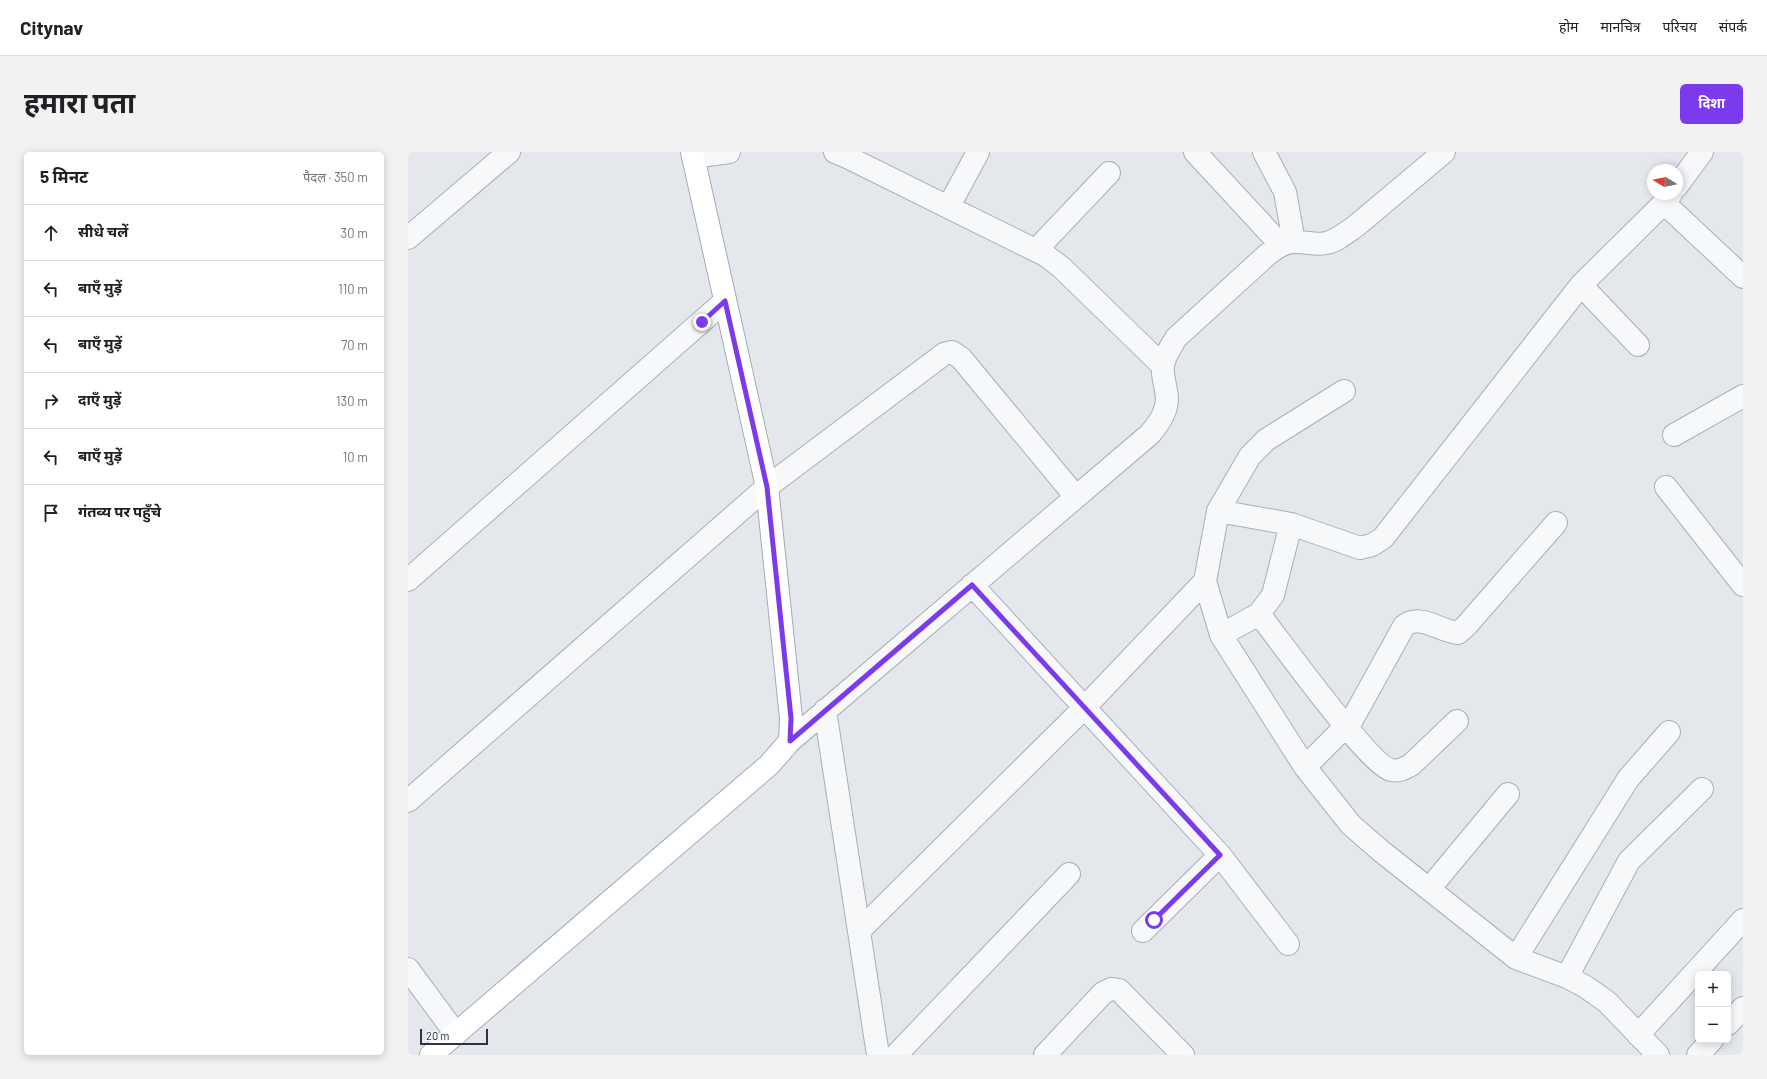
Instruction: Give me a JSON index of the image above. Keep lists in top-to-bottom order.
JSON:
{
  "scale_bar": "20 m",
  "north": "left",
  "page": {
    "header": "Citynav",
    "nav": [
      "होम",
      "मानचित्र",
      "परिचय",
      "संपर्क"
    ],
    "buttons": "दिशा",
    "title": "हमारा पता",
    "heading": ["5 मिनट", "पैदल · 350 m"],
    "list": [
      ["सीधे चलें", "30 m"],
      ["बाएँ मुड़ें", "110 m"],
      ["बाएँ मुड़ें", "70 m"],
      ["दाएँ मुड़ें", "130 m"],
      ["बाएँ मुड़ें", "10 m"],
      "गंतव्य पर पहुँचे"
    ],
    "map_buttons": ["+", "−"],
    "scale": "20 m"
  }
}
